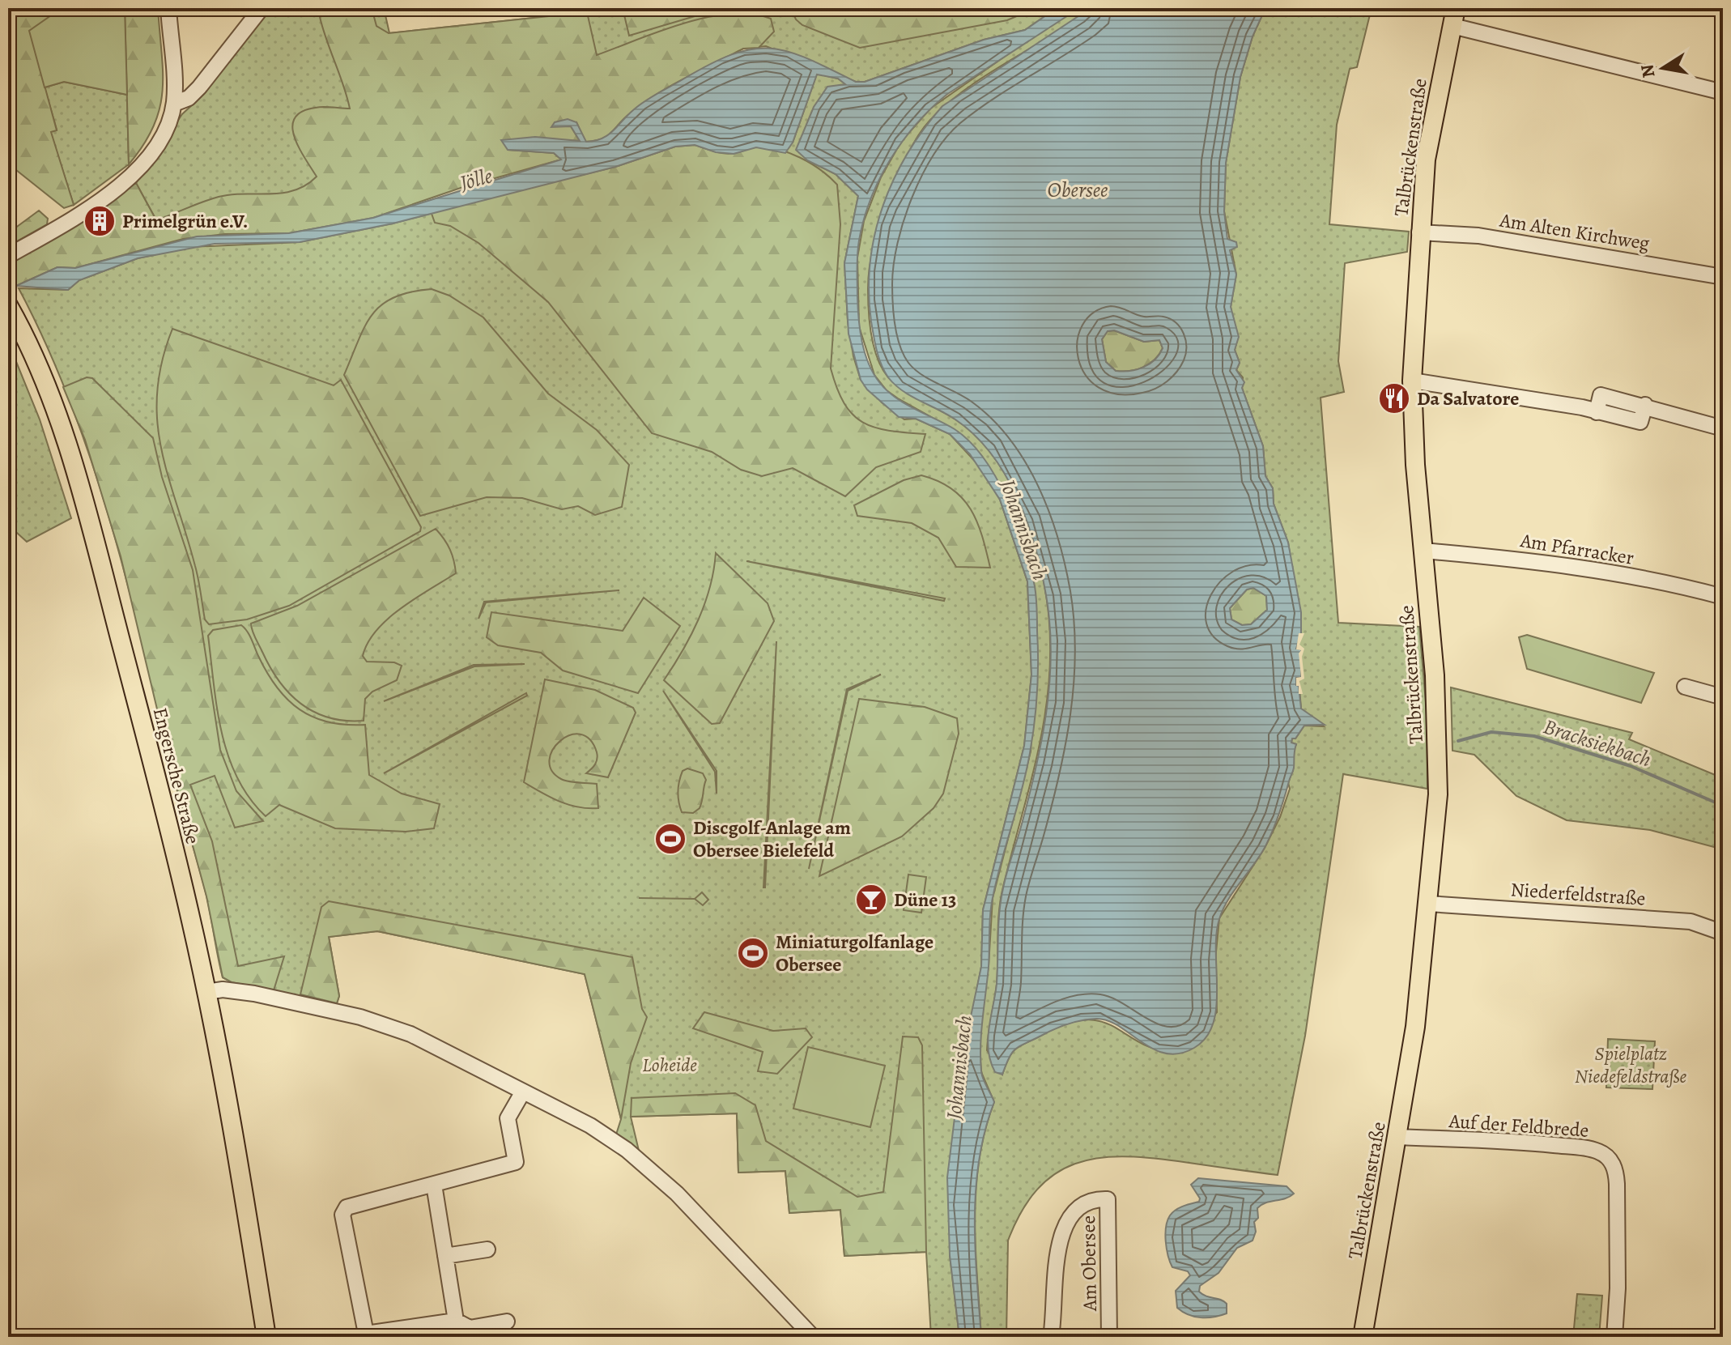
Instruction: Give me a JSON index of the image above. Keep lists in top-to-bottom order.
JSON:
{
  "streets": {
    "main road": ["Talbrückenstraße", "Engersche Straße"],
    "street": [
      "Am Alten Kirchweg",
      "Am Pfarracker",
      "Niederfeldstraße",
      "Auf der Feldbrede",
      "Am Obersee"
    ]
  },
  "crossings": [
    ["Talbrückenstraße", "Am Alten Kirchweg"],
    ["Talbrückenstraße", "Am Pfarracker"],
    ["Talbrückenstraße", "Niederfeldstraße"],
    ["Talbrückenstraße", "Auf der Feldbrede"]
  ],
  "water": [
    "Jölle",
    "Obersee",
    "Johannisbach",
    "Bracksiekbach"
  ],
  "parks": ["Spielplatz Niedefeldstraße", "Loheide"],
  "places": {
    "building": ["Primelgrün e.V."],
    "restaurant": ["Da Salvatore"],
    "sports": ["Discgolf-Anlage am Obersee Bielefeld", "Miniaturgolfanlage Obersee"],
    "bar": ["Düne 13"]
  },
  "north": "left"
}
